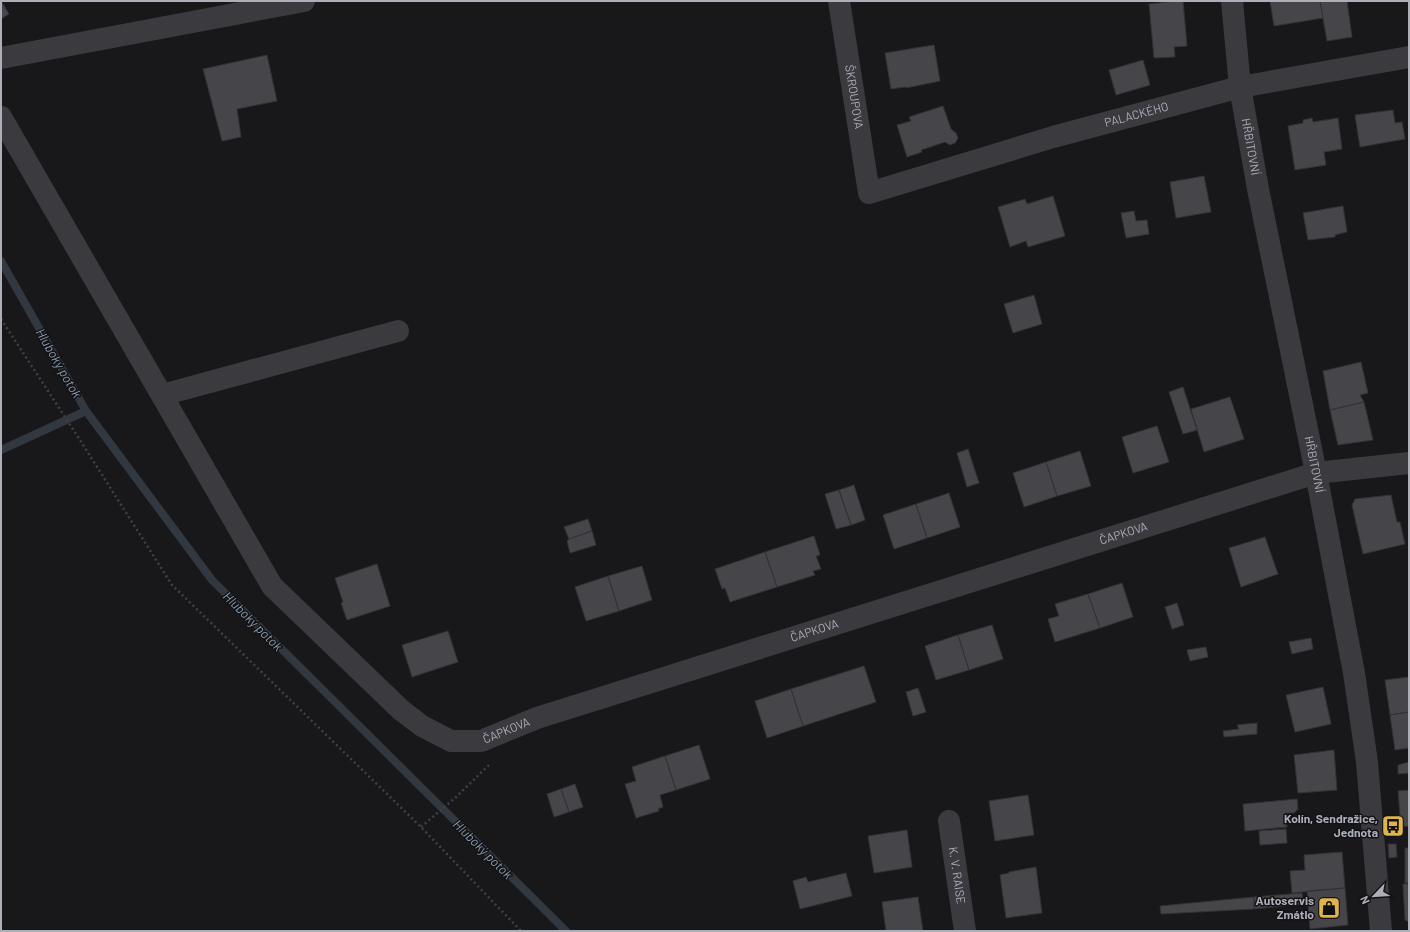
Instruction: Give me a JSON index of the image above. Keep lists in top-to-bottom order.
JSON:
{
  "streets": {
    "street": [
      "ŠKROUPOVA",
      "PALACKÉHO",
      "HŘBITOVNÍ",
      "ČAPKOVA",
      "K. V. RAISE"
    ]
  },
  "crossings": [
    ["ŠKROUPOVA", "PALACKÉHO"],
    ["PALACKÉHO", "HŘBITOVNÍ"],
    ["HŘBITOVNÍ", "ČAPKOVA"]
  ],
  "water": ["Hluboký potok"],
  "places": {
    "bus stop": ["Kolín, Sendražice, Jednota"],
    "shop": ["Autoservis Zmátlo"]
  },
  "north": "bottom left"
}
